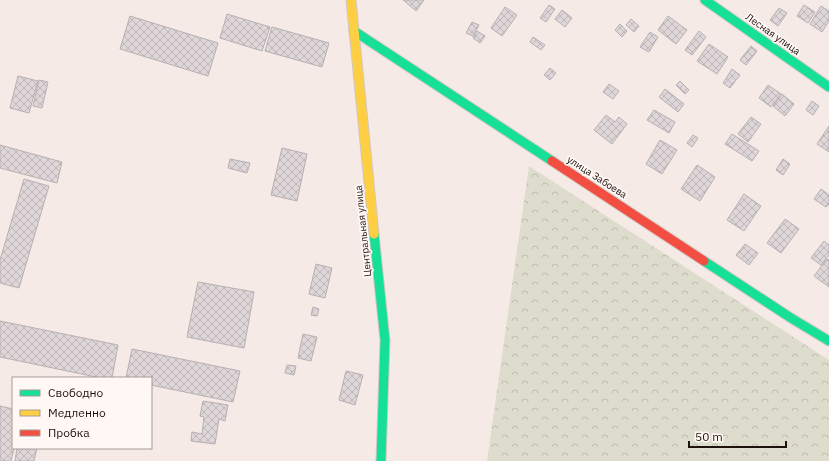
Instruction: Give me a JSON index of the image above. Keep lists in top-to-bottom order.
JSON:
{
  "streets": {
    "street": ["Лесная улица", "улица Забоева", "Центральная улица"]
  },
  "crossings": [
    ["улица Забоева", "Центральная улица"]
  ],
  "legend": ["Свободно", "Медленно", "Пробка"],
  "scale_bar": "50 m"
}
